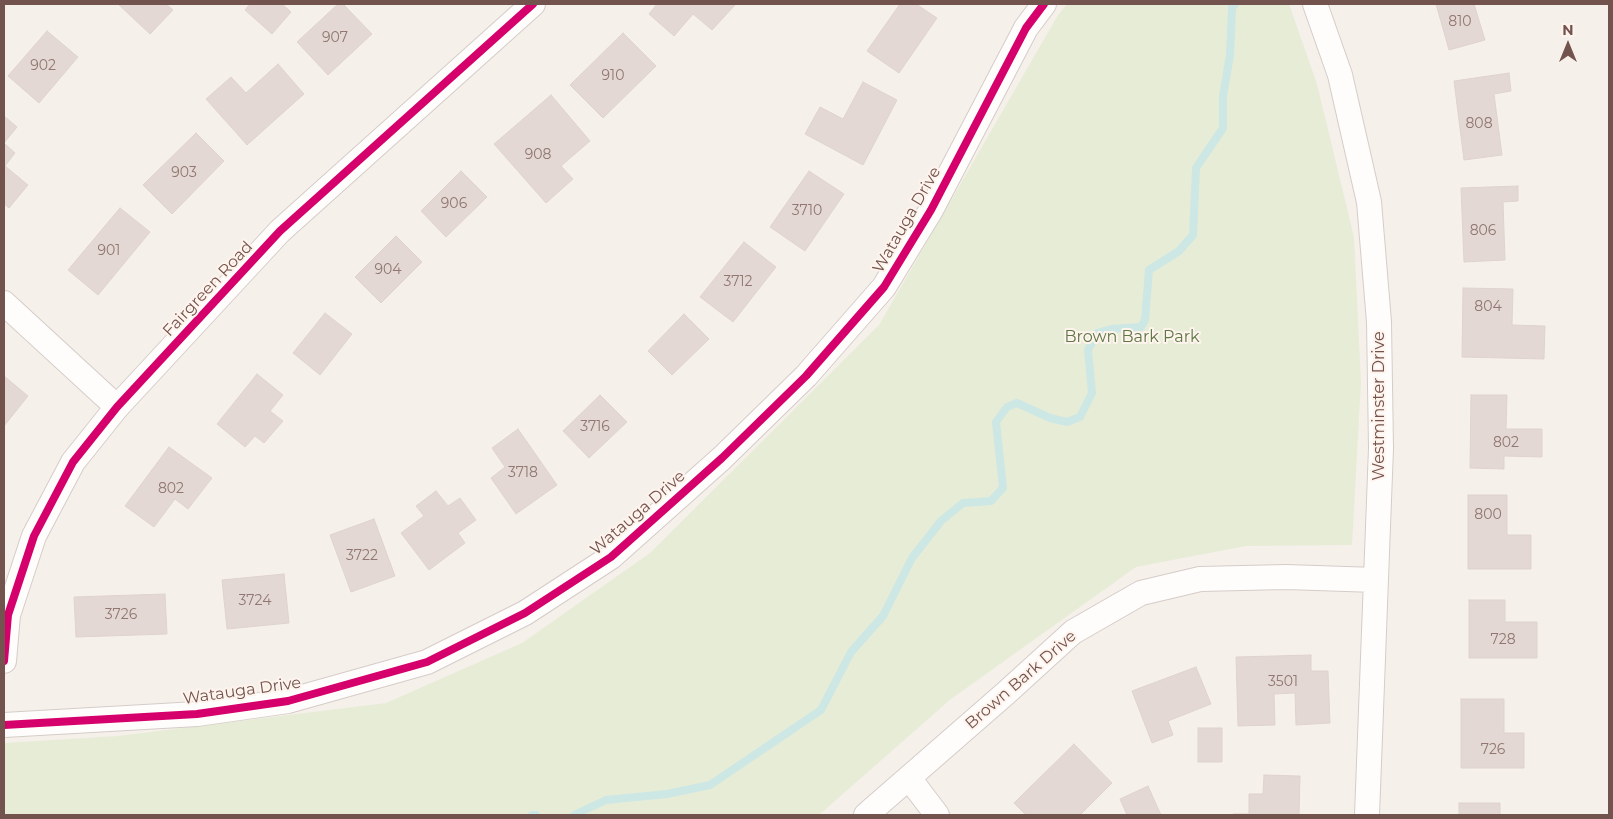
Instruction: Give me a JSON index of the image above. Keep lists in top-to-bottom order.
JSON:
{
  "streets": {
    "street": [
      "Watauga Drive",
      "Fairgreen Road",
      "Westminster Drive",
      "Brown Bark Drive"
    ]
  },
  "crossings": [
    ["Westminster Drive", "Brown Bark Drive"]
  ],
  "parks": ["Brown Bark Park"],
  "house_numbers": [
    "810",
    "907",
    "902",
    "910",
    "808",
    "908",
    "903",
    "906",
    "3710",
    "806",
    "901",
    "904",
    "3712",
    "804",
    "3716",
    "802",
    "3718",
    "802",
    "800",
    "3722",
    "3724",
    "3726",
    "728",
    "3501",
    "726"
  ],
  "north": "top"
}
